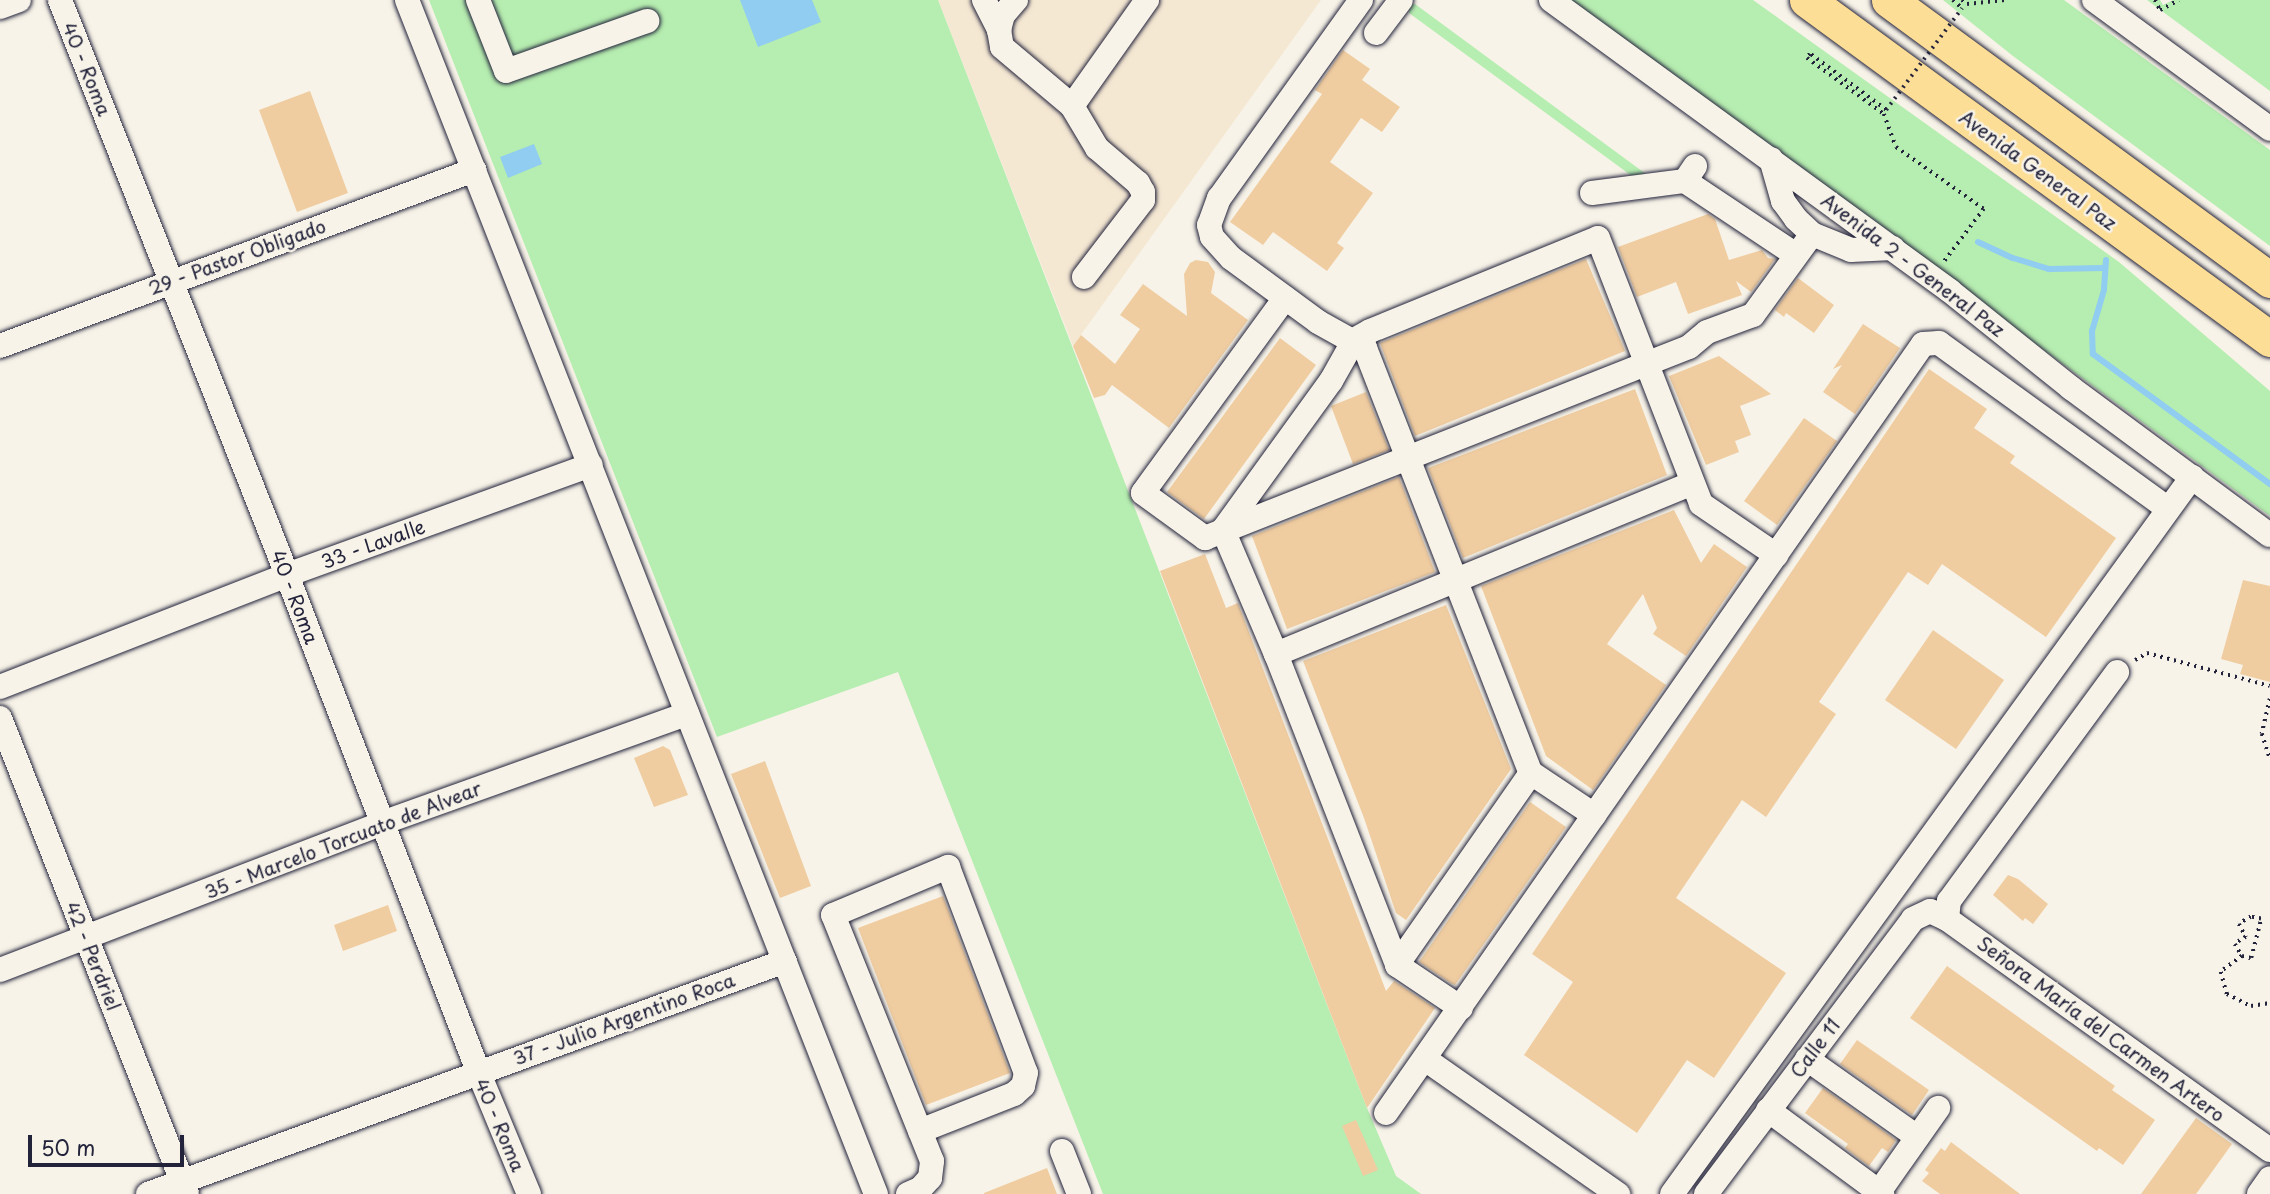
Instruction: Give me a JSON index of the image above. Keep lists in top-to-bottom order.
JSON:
{
  "streets": {
    "highway": ["Avenida General Paz"],
    "street": [
      "40 - Roma",
      "29 - Pastor Obligado",
      "Avenida 2 - General Paz",
      "33 - Lavalle",
      "35 - Marcelo Torcuato de Alvear",
      "42 - Perdriel",
      "37 - Julio Argentino Roca",
      "Señora María del Carmen Artero",
      "Calle 11"
    ]
  },
  "crossings": [
    ["40 - Roma", "29 - Pastor Obligado"],
    ["40 - Roma", "33 - Lavalle"],
    ["40 - Roma", "35 - Marcelo Torcuato de Alvear"],
    ["40 - Roma", "37 - Julio Argentino Roca"],
    ["35 - Marcelo Torcuato de Alvear", "42 - Perdriel"],
    ["42 - Perdriel", "37 - Julio Argentino Roca"],
    ["Señora María del Carmen Artero", "Calle 11"]
  ],
  "scale_bar": "50 m"
}
